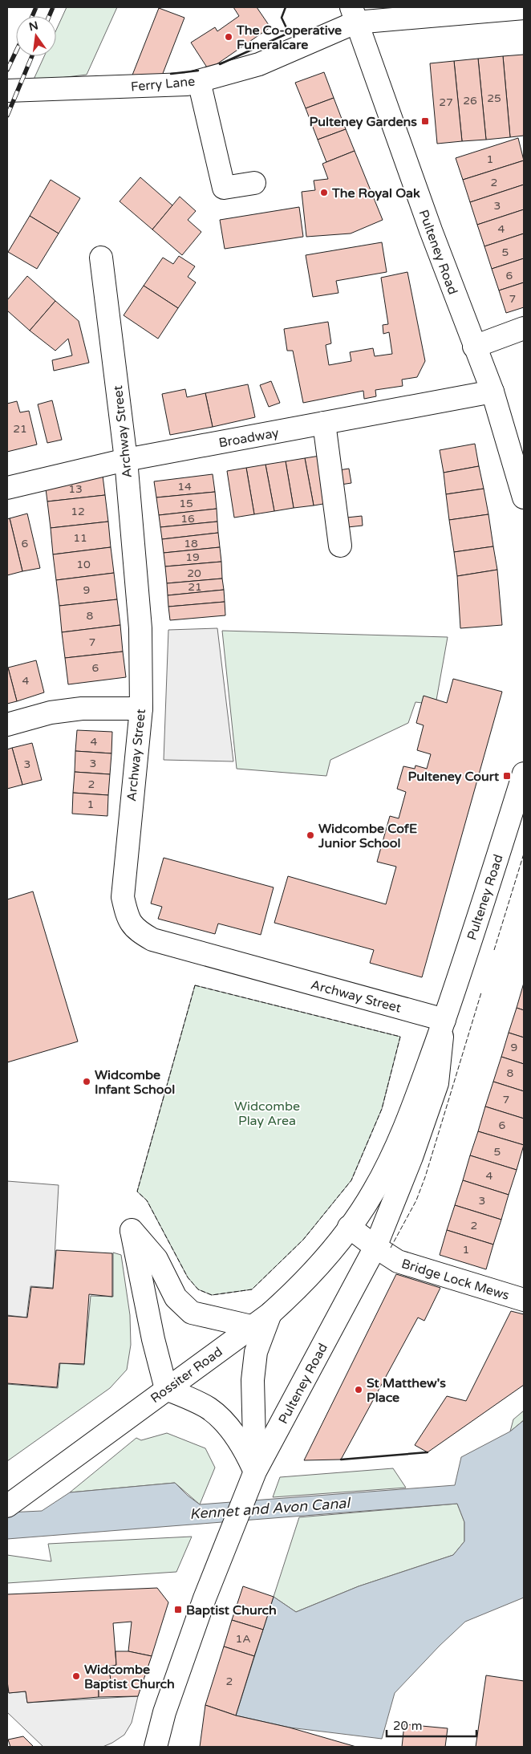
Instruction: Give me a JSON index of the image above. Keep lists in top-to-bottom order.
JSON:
{
  "streets": {
    "main road": [
      "Ferry Lane",
      "Pulteney Road",
      "Archway Street",
      "Broadway",
      "Bridge Lock Mews",
      "Rossiter Road"
    ]
  },
  "crossings": [
    ["Ferry Lane", "Pulteney Road"],
    ["Pulteney Road", "Archway Street"],
    ["Pulteney Road", "Broadway"],
    ["Pulteney Road", "Bridge Lock Mews"],
    ["Pulteney Road", "Rossiter Road"],
    ["Archway Street", "Broadway"],
    ["Bridge Lock Mews", "Rossiter Road"]
  ],
  "water": ["Kennet and Avon Canal"],
  "parks": ["Widcombe Play Area"],
  "places": {
    "other": [
      "The Co-operative Funeralcare",
      "The Royal Oak",
      "Widcombe CofE Junior School",
      "Widcombe Infant School",
      "St Matthew's Place",
      "Widcombe Baptist Church"
    ],
    "transit": ["Pulteney Gardens", "Pulteney Court", "Baptist Church"]
  },
  "house_numbers": [
    "25",
    "26",
    "27",
    "1",
    "2",
    "3",
    "4",
    "5",
    "6",
    "7",
    "21",
    "14",
    "13",
    "15",
    "12",
    "16",
    "11",
    "6",
    "18",
    "19",
    "10",
    "20",
    "21",
    "9",
    "8",
    "7",
    "6",
    "4",
    "4",
    "3",
    "3",
    "2",
    "1",
    "9",
    "8",
    "7",
    "6",
    "5",
    "4",
    "3",
    "2",
    "1",
    "1A",
    "2"
  ],
  "scale_bar": "20 m",
  "north": "top"
}
